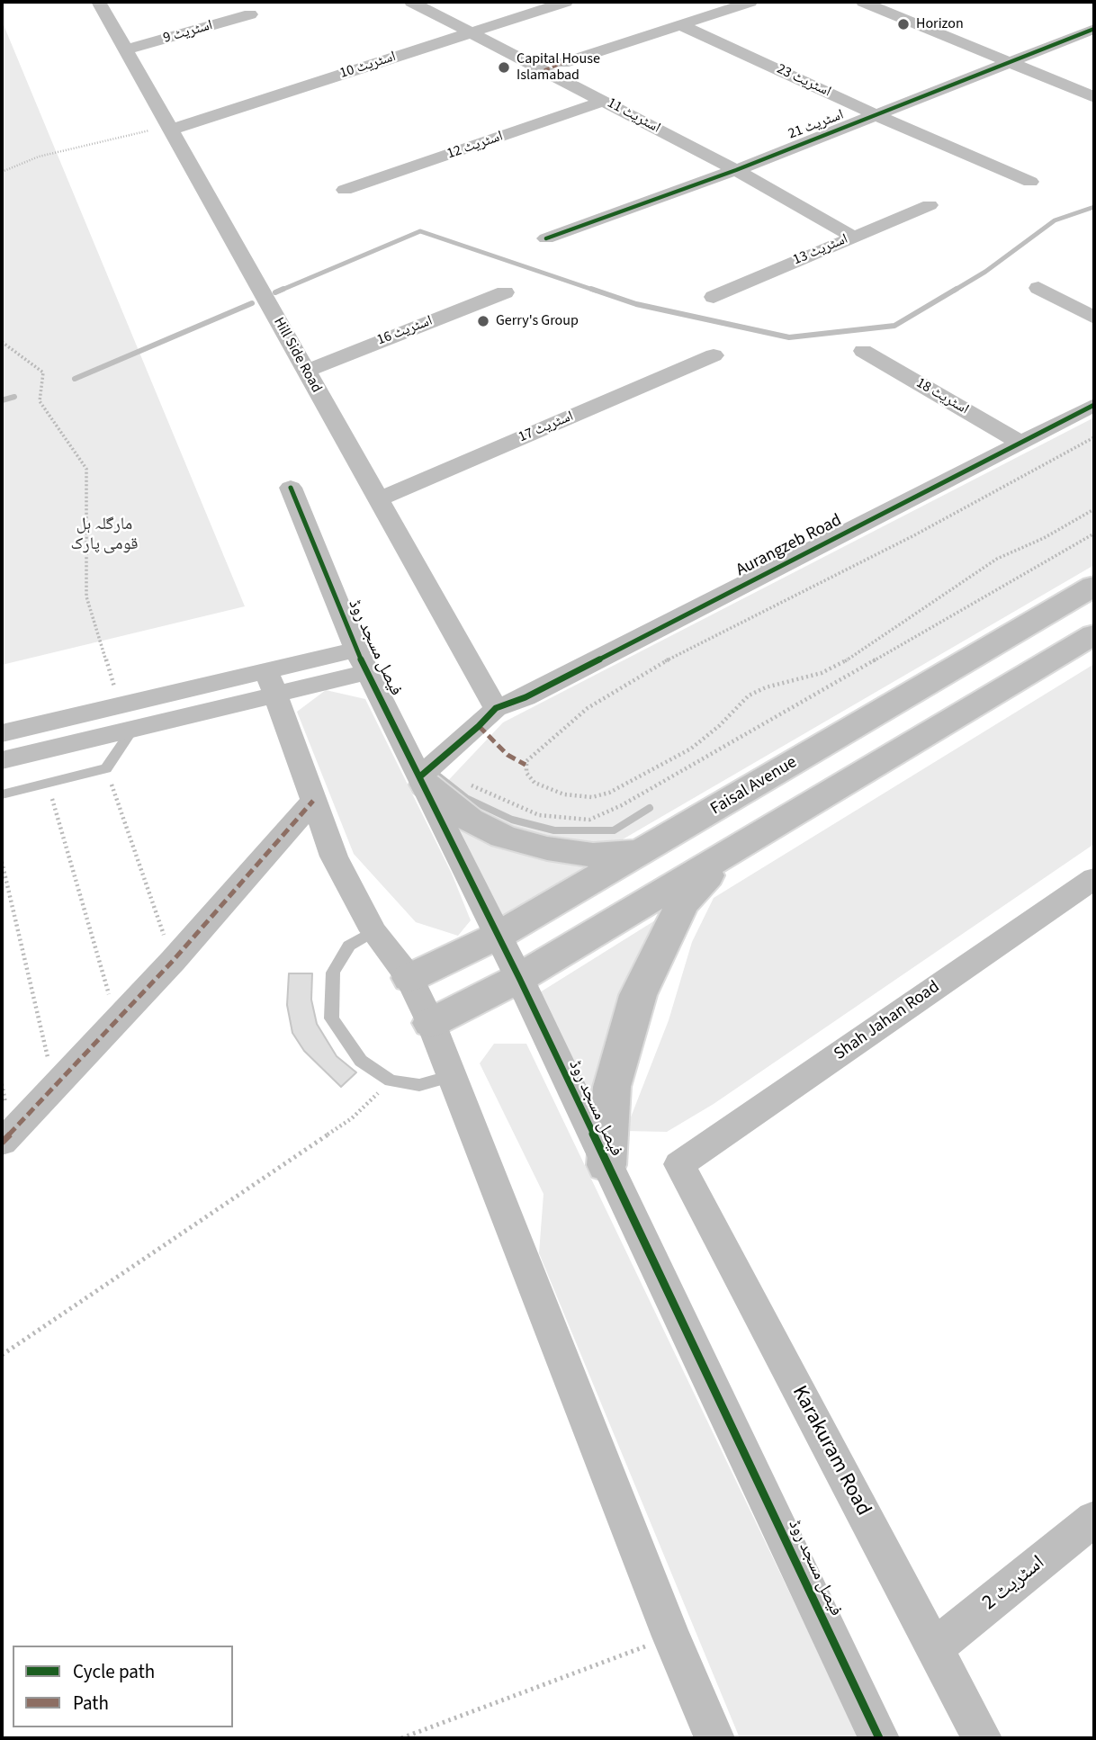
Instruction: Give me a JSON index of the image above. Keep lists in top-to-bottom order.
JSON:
{
  "streets": {
    "main road": ["Faisal Avenue"],
    "street": [
      "اسٹریٹ 9",
      "اسٹریٹ 10",
      "اسٹریٹ 23",
      "اسٹریٹ 11",
      "اسٹریٹ 21",
      "اسٹریٹ 12",
      "اسٹریٹ 13",
      "اسٹریٹ 16",
      "Hill Side Road",
      "اسٹریٹ 18",
      "اسٹریٹ 17",
      "Aurangzeb Road",
      "فیصل مسجد روڈ",
      "Shah Jahan Road",
      "Karakuram Road",
      "اسٹریٹ 2"
    ]
  },
  "crossings": [
    ["اسٹریٹ 9", "Hill Side Road"],
    ["اسٹریٹ 10", "اسٹریٹ 11"],
    ["اسٹریٹ 10", "Hill Side Road"],
    ["اسٹریٹ 23", "اسٹریٹ 21"],
    ["اسٹریٹ 11", "اسٹریٹ 21"],
    ["اسٹریٹ 11", "اسٹریٹ 12"],
    ["اسٹریٹ 11", "اسٹریٹ 13"],
    ["اسٹریٹ 16", "Hill Side Road"],
    ["Hill Side Road", "اسٹریٹ 17"],
    ["Hill Side Road", "Aurangzeb Road"],
    ["اسٹریٹ 18", "Aurangzeb Road"],
    ["فیصل مسجد روڈ", "Faisal Avenue"],
    ["Shah Jahan Road", "Karakuram Road"],
    ["Karakuram Road", "اسٹریٹ 2"]
  ],
  "parks": ["مارگلہ ہل قومی پارک"],
  "places": ["Horizon", "Capital House Islamabad", "Gerry's Group"],
  "legend": ["Cycle path", "Path"]
}
